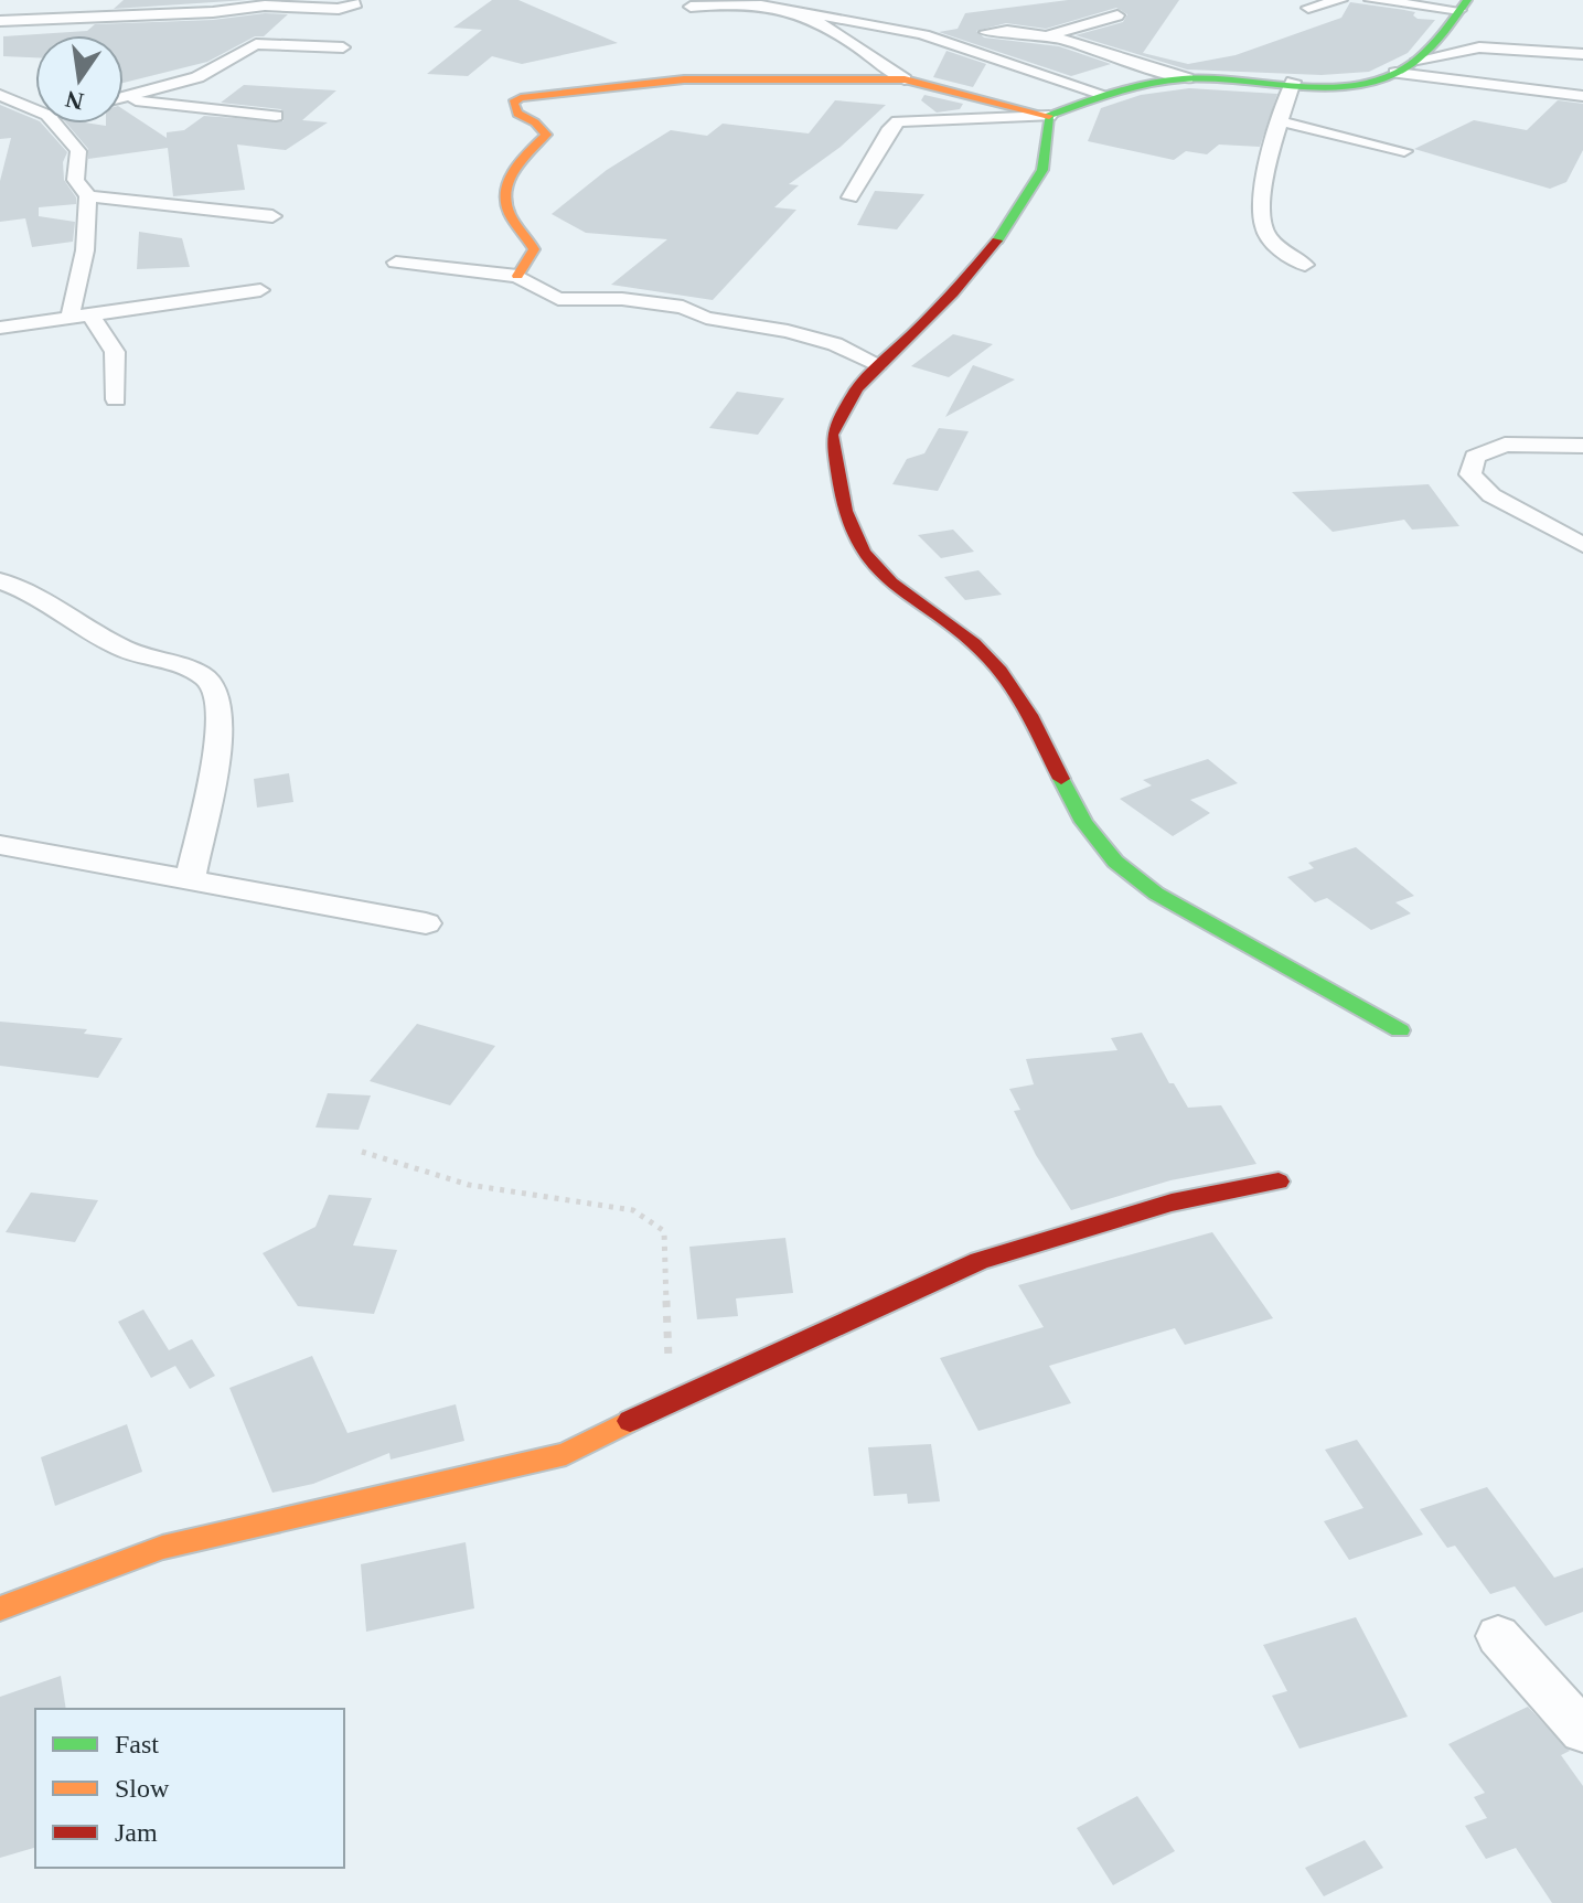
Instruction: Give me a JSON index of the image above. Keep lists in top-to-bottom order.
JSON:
{
  "legend": ["Fast", "Slow", "Jam"],
  "north": "bottom"
}
